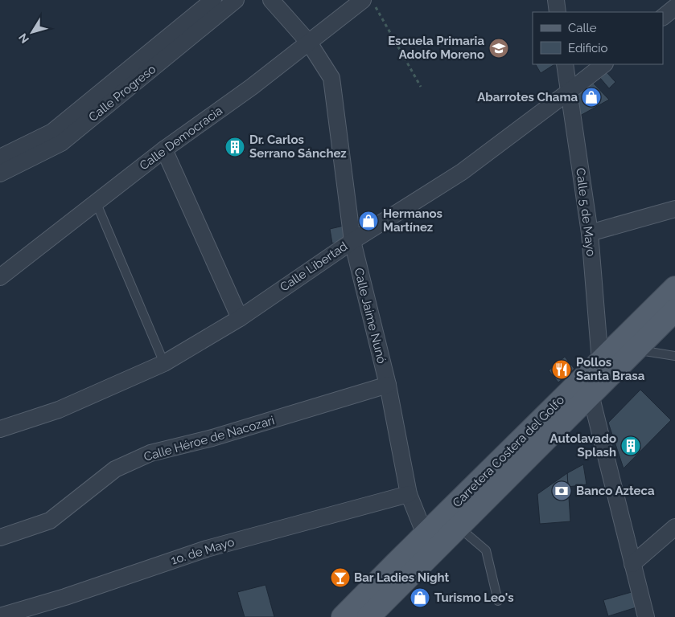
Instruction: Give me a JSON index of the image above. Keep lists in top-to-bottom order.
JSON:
{
  "streets": {
    "main road": ["Carretera Costera del Golfo"],
    "street": [
      "Calle Progreso",
      "Calle Democracia",
      "Calle 5 de Mayo",
      "Calle Libertad",
      "Calle Jaime Nunó",
      "Calle Héroe de Nacozari",
      "1o. de Mayo"
    ]
  },
  "crossings": [
    ["Calle Democracia", "Calle Jaime Nunó"],
    ["Calle 5 de Mayo", "Calle Libertad"],
    ["Calle 5 de Mayo", "Carretera Costera del Golfo"],
    ["Calle Libertad", "Calle Jaime Nunó"],
    ["Calle Jaime Nunó", "Calle Héroe de Nacozari"],
    ["Calle Jaime Nunó", "Carretera Costera del Golfo"],
    ["Calle Jaime Nunó", "1o. de Mayo"]
  ],
  "places": {
    "school or university": ["Escuela Primaria Adolfo Moreno"],
    "shop": ["Abarrotes Chama", "Hermanos Martínez", "Turismo Leo's"],
    "building": ["Dr. Carlos Serrano Sánchez", "Autolavado Splash"],
    "restaurant": ["Pollos Santa Brasa"],
    "bank": ["Banco Azteca"],
    "bar": ["Bar Ladies Night"]
  },
  "legend": ["Calle", "Edificio"],
  "north": "bottom left"
}
